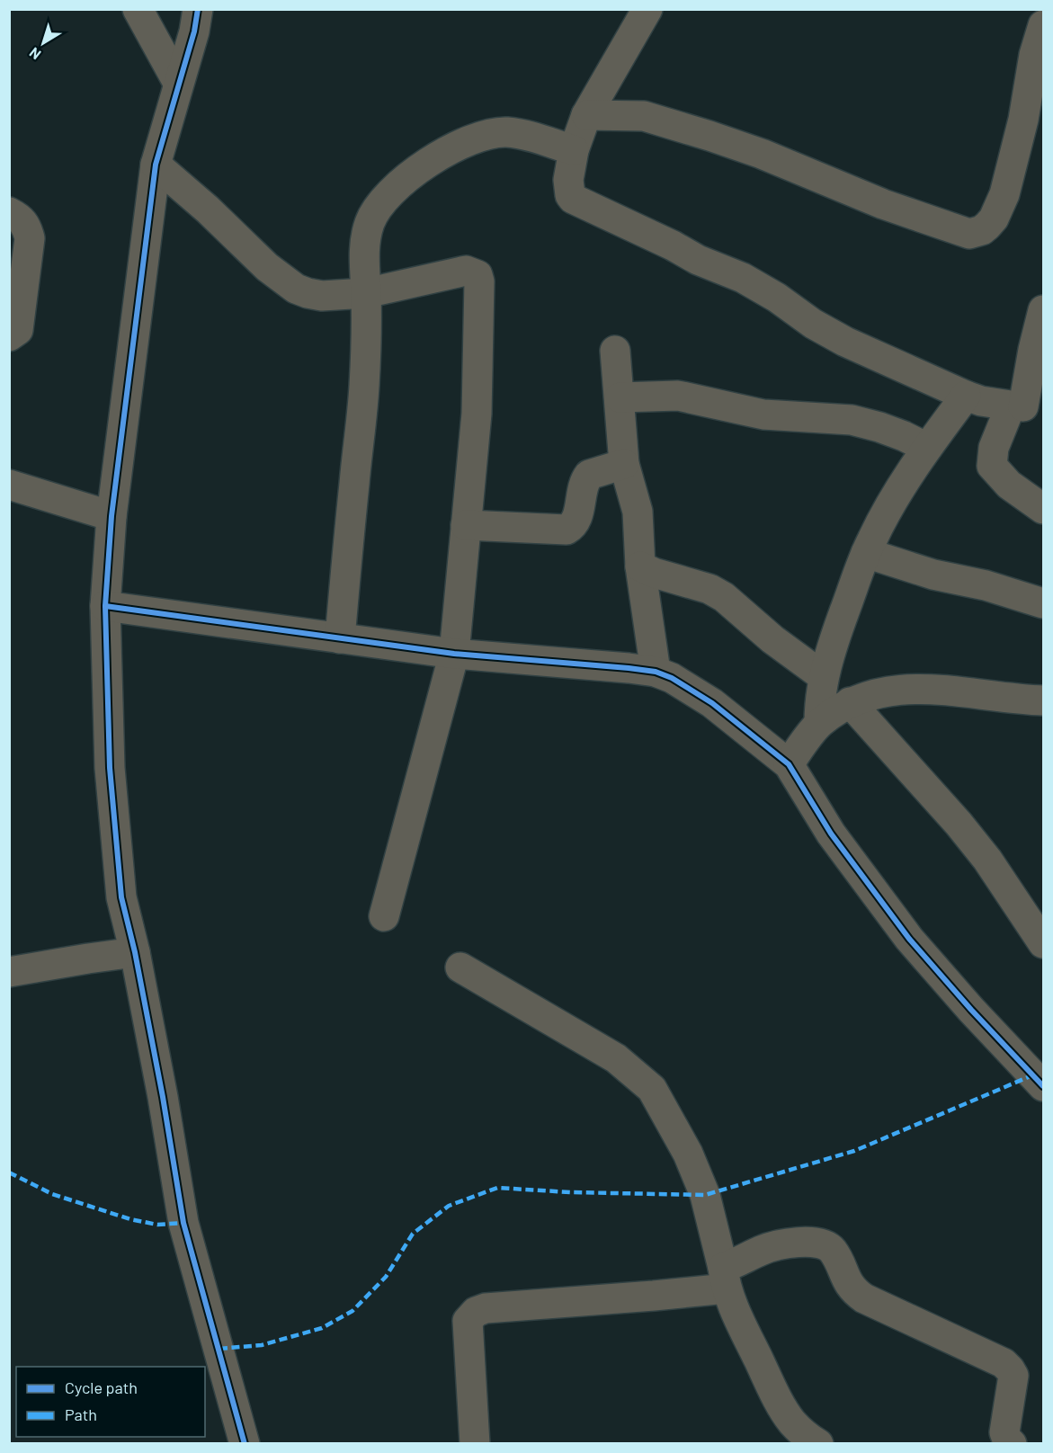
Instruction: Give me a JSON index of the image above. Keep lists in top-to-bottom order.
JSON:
{
  "legend": ["Cycle path", "Path"],
  "north": "bottom left"
}
